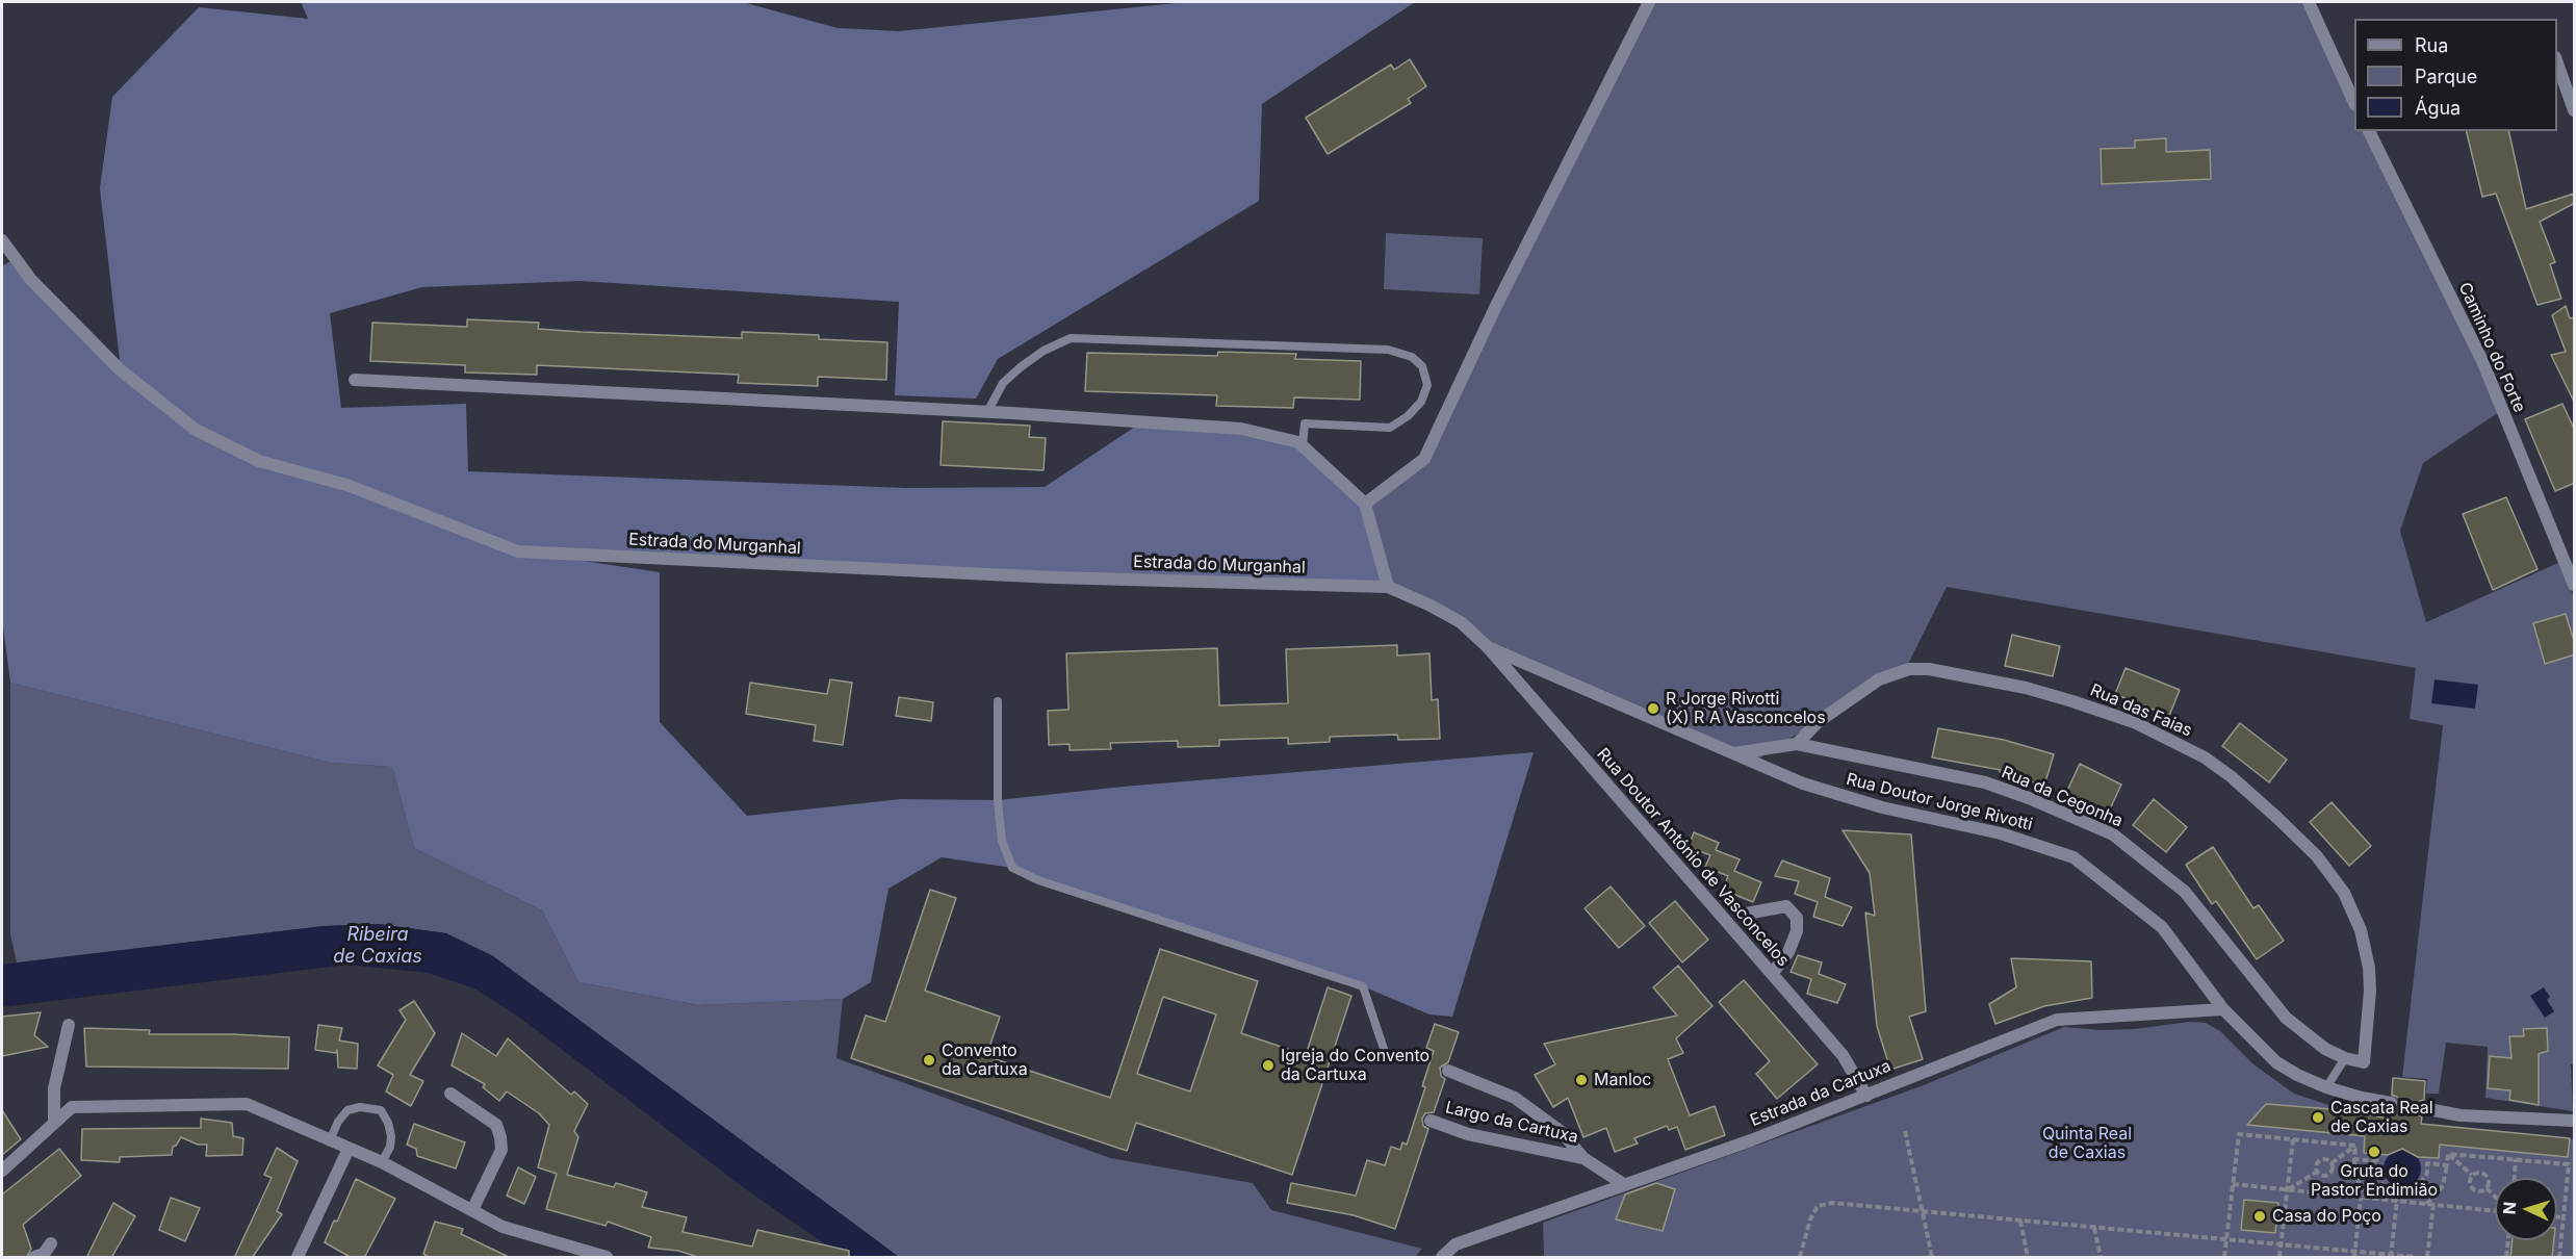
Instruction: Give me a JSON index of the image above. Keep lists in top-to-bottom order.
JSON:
{
  "streets": {
    "street": [
      "Caminho do Forte",
      "Estrada do Murganhal",
      "Rua das Faias",
      "Rua da Cegonha",
      "Rua Doutor Jorge Rivotti",
      "Rua Doutor António de Vasconcelos",
      "Estrada da Cartuxa",
      "Largo da Cartuxa"
    ]
  },
  "crossings": [
    ["Estrada do Murganhal", "Rua Doutor Jorge Rivotti"],
    ["Estrada do Murganhal", "Rua Doutor António de Vasconcelos"],
    ["Rua das Faias", "Rua da Cegonha"],
    ["Rua da Cegonha", "Rua Doutor Jorge Rivotti"],
    ["Rua Doutor Jorge Rivotti", "Rua Doutor António de Vasconcelos"],
    ["Rua Doutor Jorge Rivotti", "Estrada da Cartuxa"],
    ["Rua Doutor António de Vasconcelos", "Estrada da Cartuxa"],
    ["Estrada da Cartuxa", "Largo da Cartuxa"]
  ],
  "water": ["Ribeira de Caxias"],
  "parks": ["Quinta Real de Caxias"],
  "places": [
    "R Jorge Rivotti (X) R A Vasconcelos",
    "Convento da Cartuxa",
    "Igreja do Convento da Cartuxa",
    "Manloc",
    "Cascata Real de Caxias",
    "Gruta do Pastor Endimião",
    "Casa do Poço"
  ],
  "legend": ["Rua", "Parque", "Água"],
  "north": "left"
}
